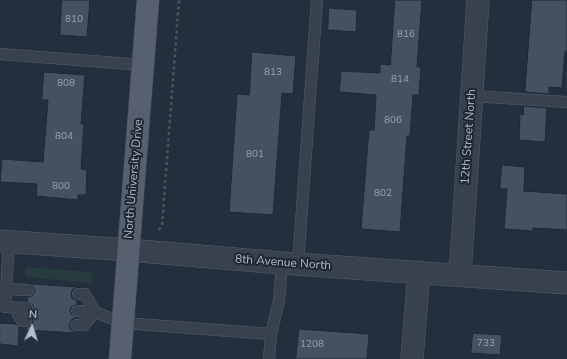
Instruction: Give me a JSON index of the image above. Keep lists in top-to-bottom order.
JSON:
{
  "streets": {
    "main road": ["North University Drive"],
    "street": ["12th Street North", "8th Avenue North"]
  },
  "crossings": [
    ["12th Street North", "8th Avenue North"],
    ["North University Drive", "8th Avenue North"]
  ],
  "house_numbers": [
    "810",
    "816",
    "813",
    "814",
    "808",
    "806",
    "804",
    "801",
    "800",
    "802",
    "733",
    "1208"
  ],
  "north": "top"
}
